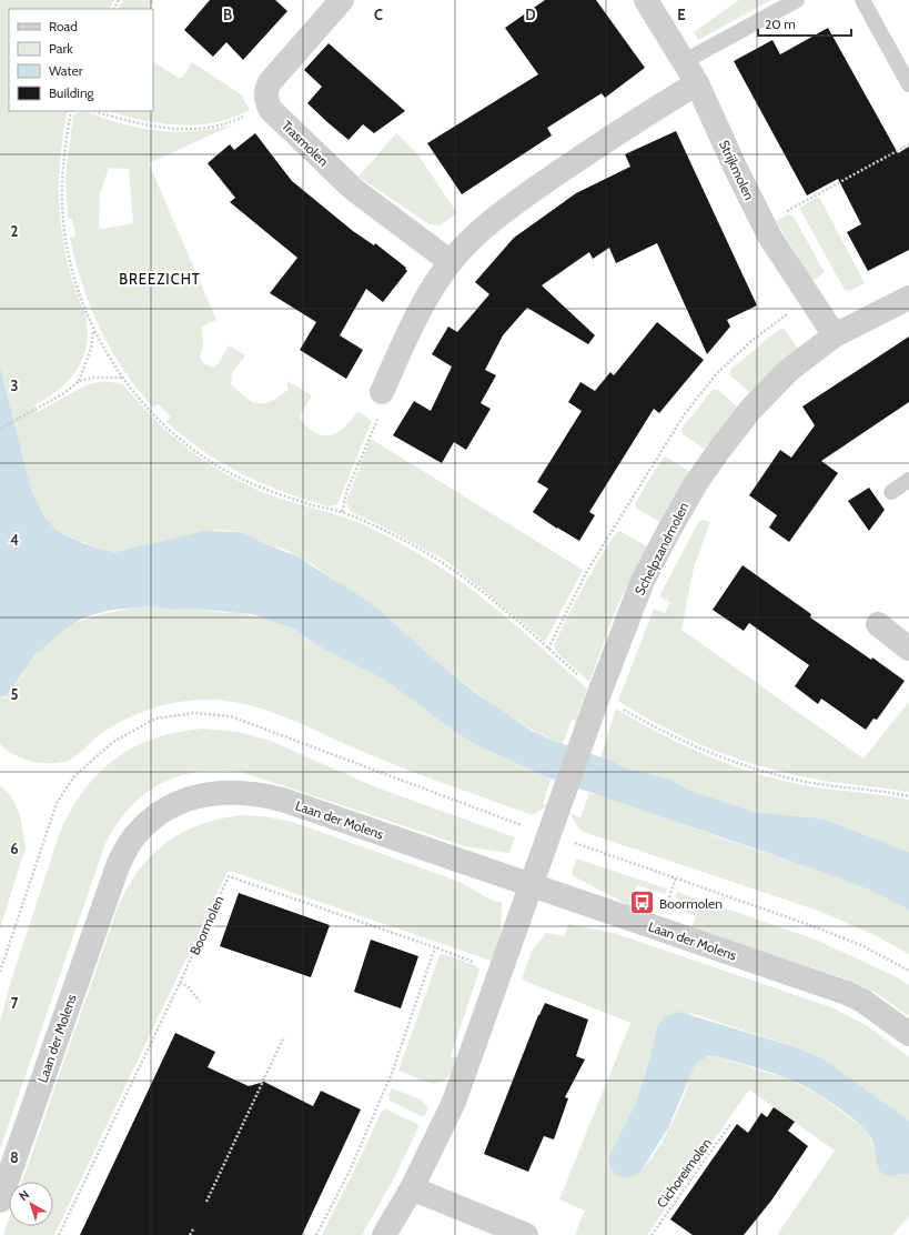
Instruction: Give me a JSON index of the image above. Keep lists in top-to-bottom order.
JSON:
{
  "streets": {
    "street": [
      "Trasmolen",
      "Strijkmolen",
      "Schelpzandmolen",
      "Laan der Molens"
    ],
    "path": ["Boormolen", "Cichoreimolen"]
  },
  "crossings": [
    ["Strijkmolen", "Schelpzandmolen"],
    ["Schelpzandmolen", "Laan der Molens"]
  ],
  "districts": ["BREEZICHT"],
  "places": {
    "bus stop": ["Boormolen"]
  },
  "legend": [
    "Road",
    "Park",
    "Water",
    "Building"
  ],
  "scale_bar": "20 m",
  "north": "top left",
  "grid": {
    "columns": [
      "B",
      "C",
      "D",
      "E"
    ],
    "rows": [
      "2",
      "3",
      "4",
      "5",
      "6",
      "7",
      "8"
    ]
  }
}
